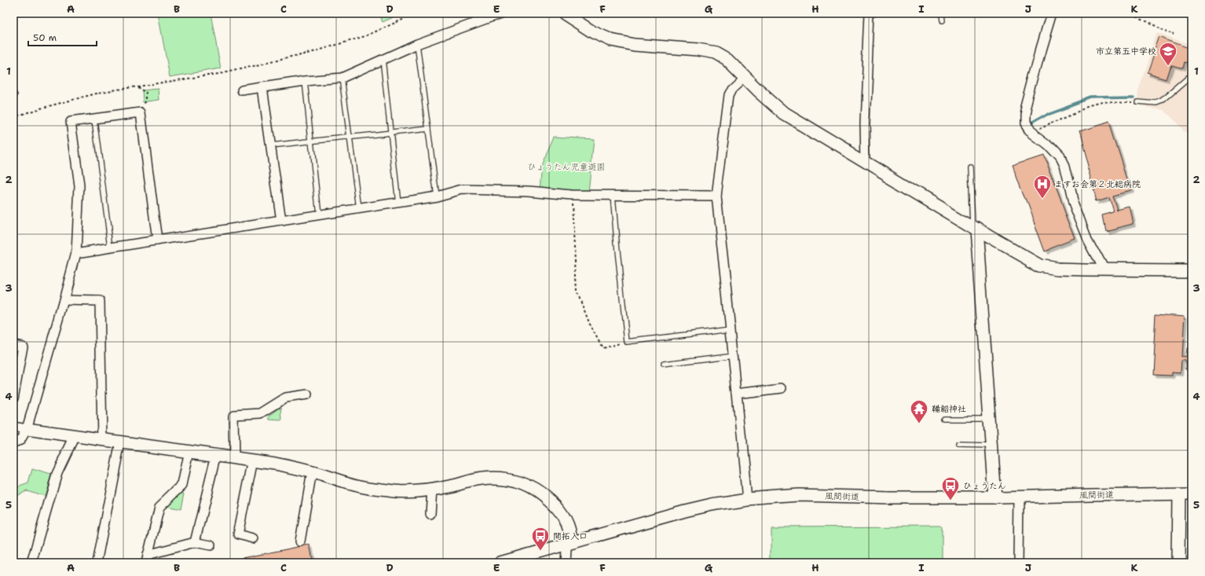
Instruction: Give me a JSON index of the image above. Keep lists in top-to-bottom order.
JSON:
{
  "streets": {
    "street": ["風間街道"]
  },
  "parks": ["ひょうたん児童遊園"],
  "places": {
    "school or university": ["市立第五中学校"],
    "hospital": ["ますお会第２北総病院"],
    "temple": ["鞴韜神社"],
    "bus stop": ["ひょうたん", "開拓入口"]
  },
  "scale_bar": "50 m",
  "grid": {
    "columns": [
      "A",
      "B",
      "C",
      "D",
      "E",
      "F",
      "G",
      "H",
      "I",
      "J",
      "K"
    ],
    "rows": [
      "1",
      "2",
      "3",
      "4",
      "5"
    ]
  }
}
